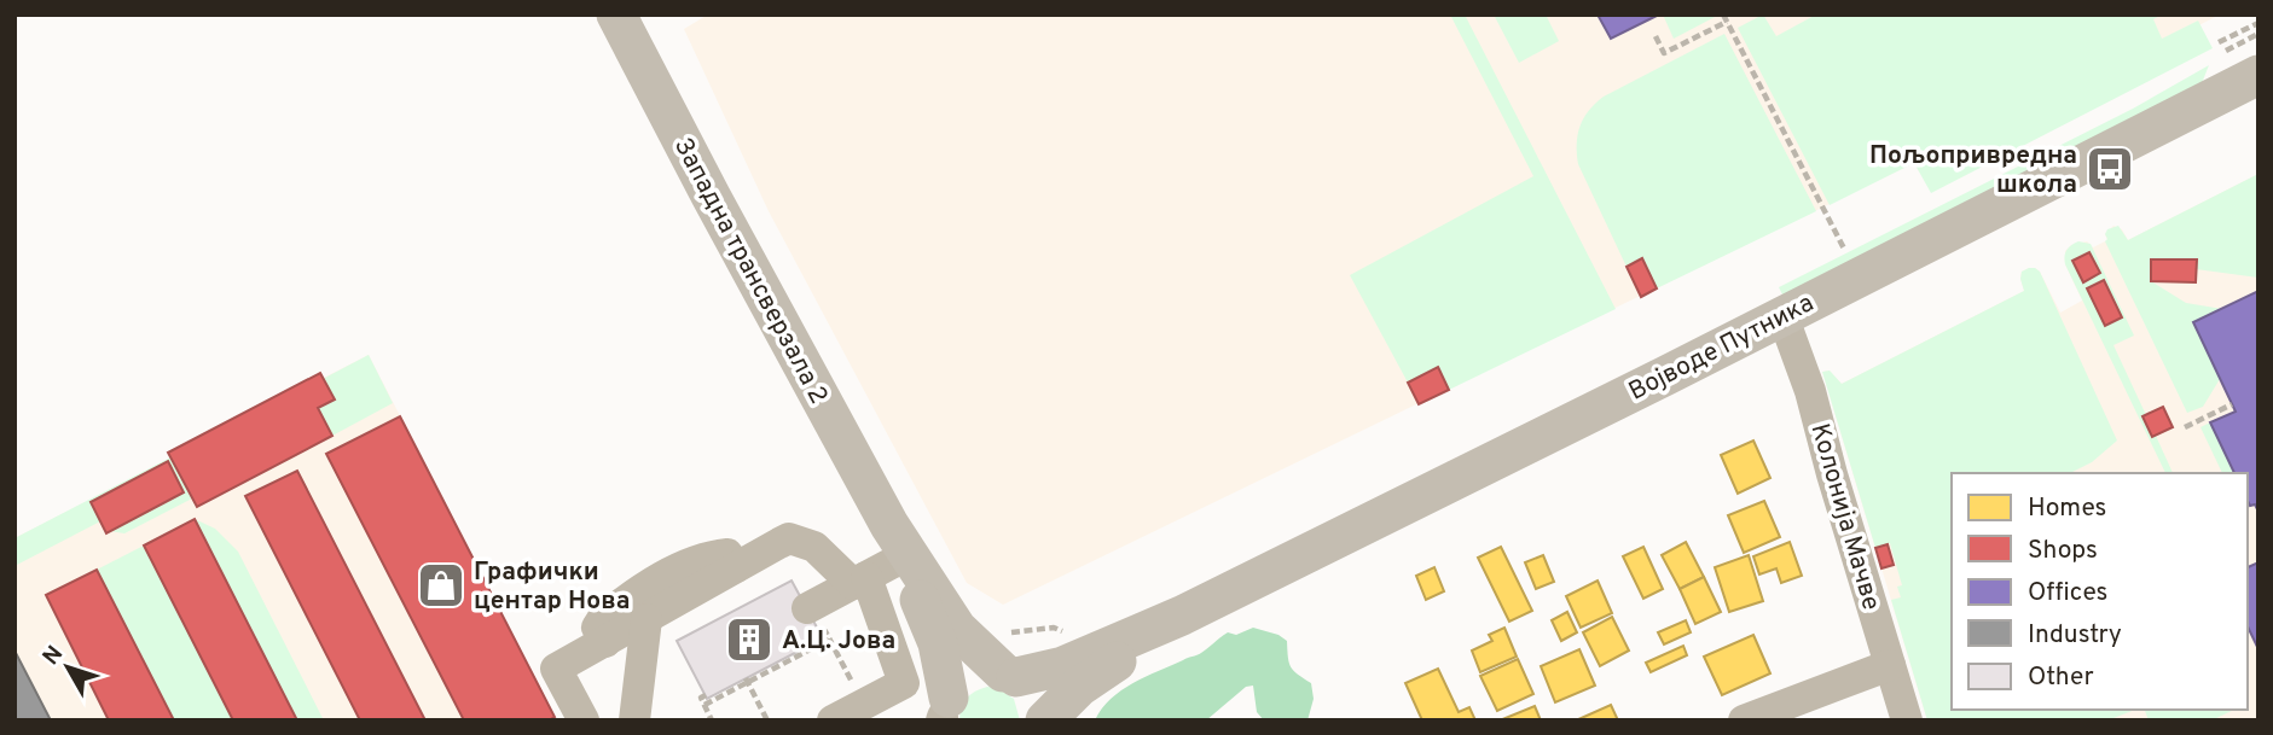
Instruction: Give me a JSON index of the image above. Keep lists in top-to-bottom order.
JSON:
{
  "streets": {
    "main road": ["Западна трансверзала 2", "Војводе Путника"],
    "street": ["Колонија Мачве"]
  },
  "crossings": [
    ["Западна трансверзала 2", "Војводе Путника"],
    ["Војводе Путника", "Колонија Мачве"]
  ],
  "places": {
    "bus stop": ["Пољопривредна школа"],
    "shop": ["Графички центар Нова"],
    "building": ["А.Ц. Јова"]
  },
  "legend": [
    "Homes",
    "Shops",
    "Offices",
    "Industry",
    "Other"
  ],
  "north": "top left"
}
